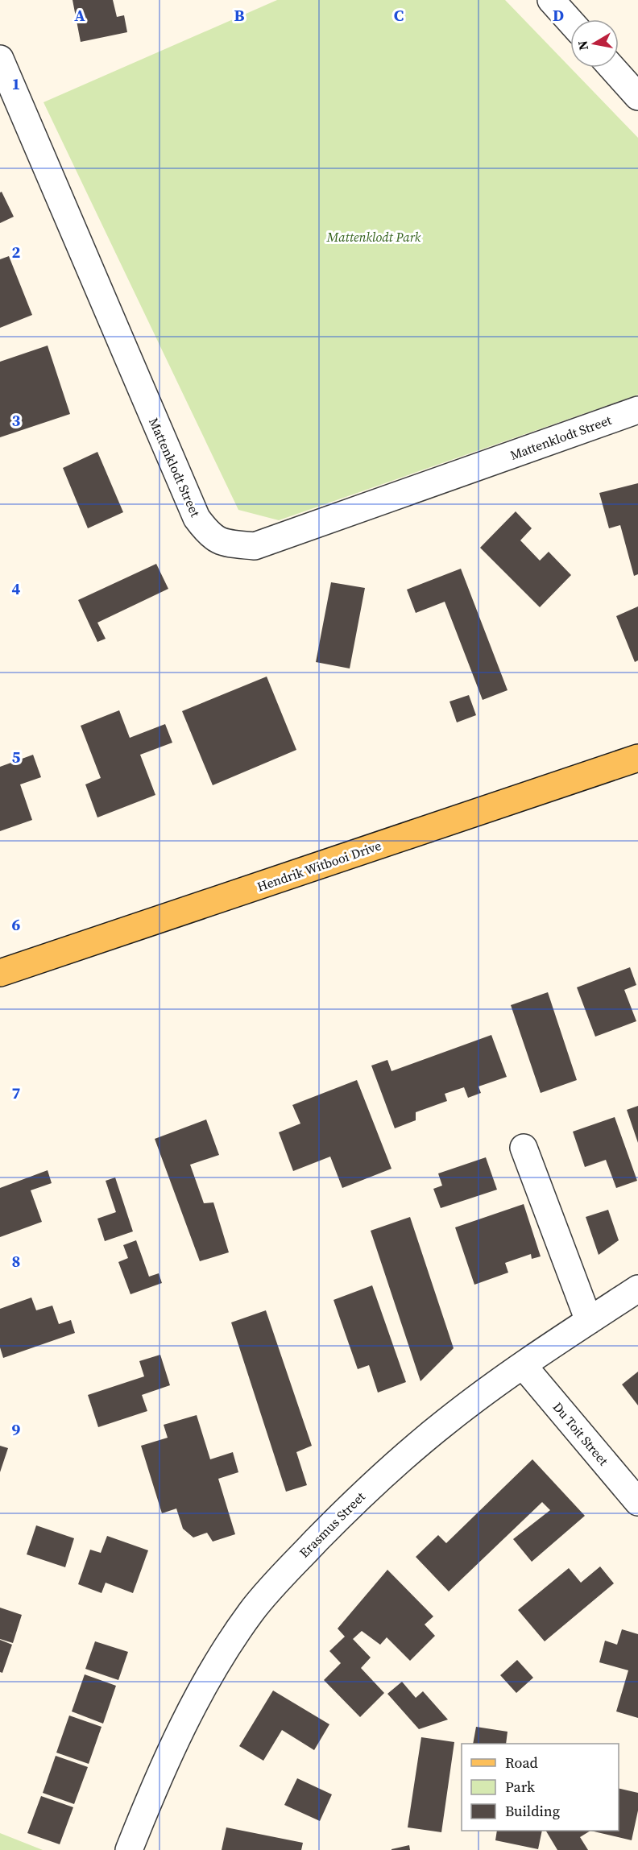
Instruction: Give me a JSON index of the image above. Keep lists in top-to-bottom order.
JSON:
{
  "streets": {
    "main road": ["Hendrik Witbooi Drive"],
    "street": ["Mattenklodt Street", "Du Toit Street", "Erasmus Street"]
  },
  "crossings": [
    ["Du Toit Street", "Erasmus Street"]
  ],
  "parks": ["Mattenklodt Park"],
  "legend": ["Road", "Park", "Building"],
  "north": "left",
  "grid": {
    "columns": [
      "A",
      "B",
      "C",
      "D"
    ],
    "rows": [
      "1",
      "2",
      "3",
      "4",
      "5",
      "6",
      "7",
      "8",
      "9"
    ]
  }
}
